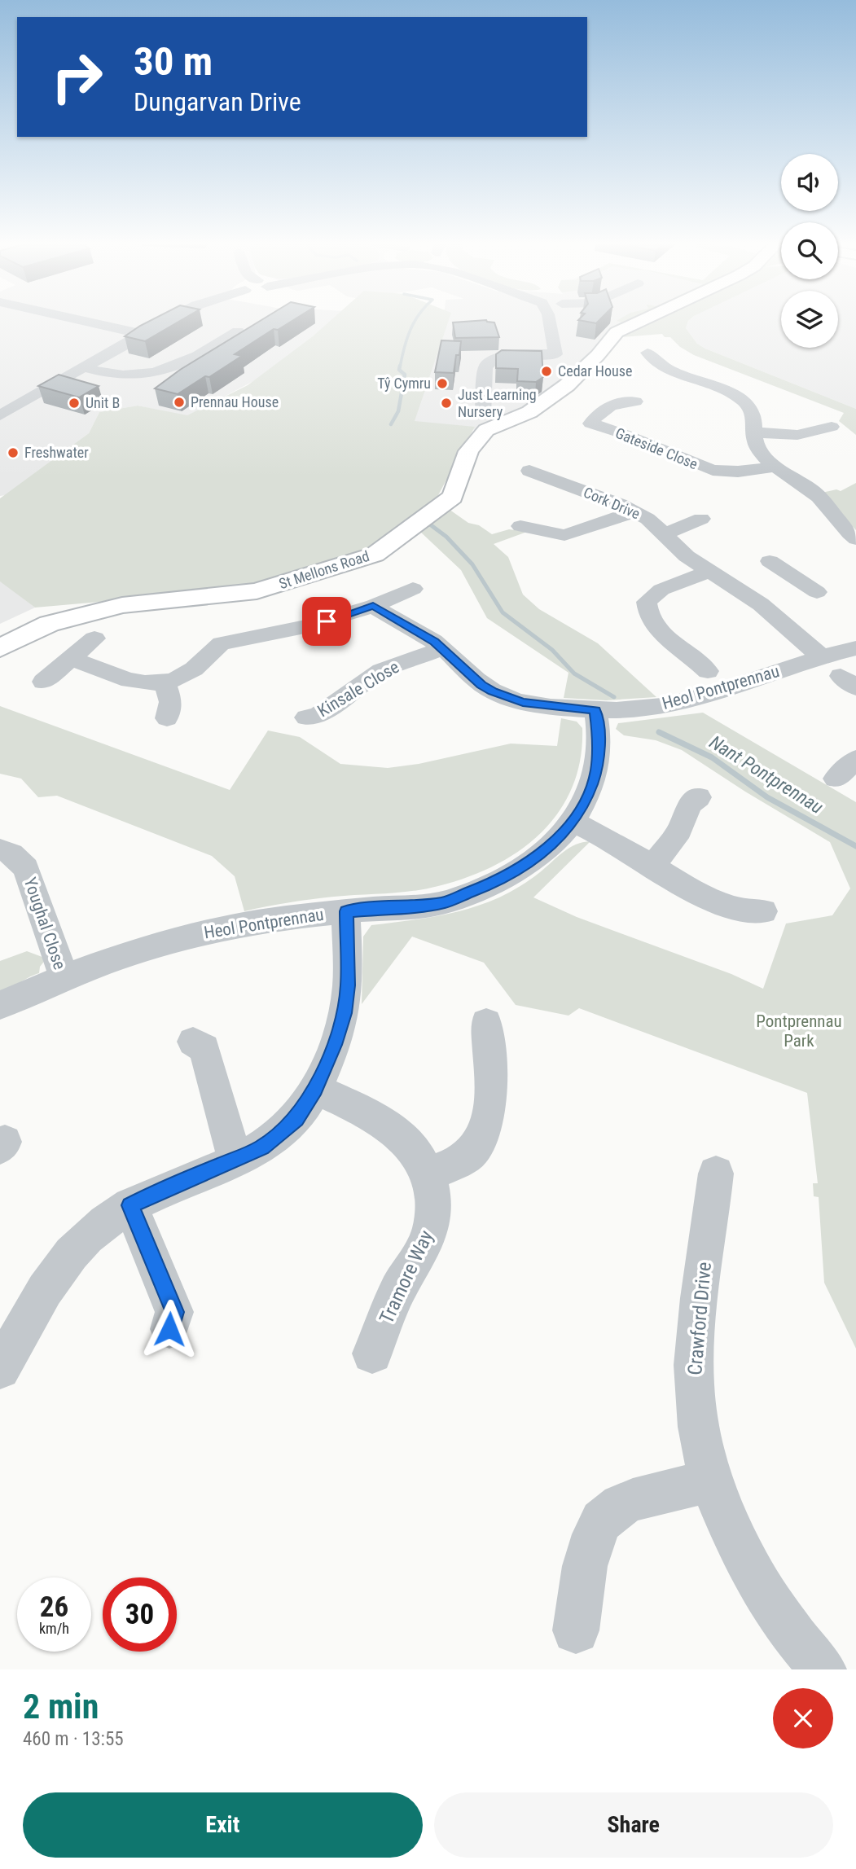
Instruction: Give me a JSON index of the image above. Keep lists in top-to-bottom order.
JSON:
{
  "streets": {
    "main road": ["St Mellons Road"],
    "street": [
      "Gateside Close",
      "Cork Drive",
      "Heol Pontprennau",
      "Kinsale Close",
      "Youghal Close",
      "Tramore Way",
      "Crawford Drive"
    ]
  },
  "crossings": [
    ["Cork Drive", "Heol Pontprennau"],
    ["Heol Pontprennau", "Youghal Close"]
  ],
  "water": ["Nant Pontprennau"],
  "parks": ["Pontprennau Park"],
  "places": [
    "Cedar House",
    "Tŷ Cymru",
    "Prennau House",
    "Unit B",
    "Just Learning Nursery",
    "Freshwater"
  ],
  "page": {
    "turn": ["30 m", "Dungarvan Drive"],
    "speed": "26 km/h",
    "limit": "30",
    "heading": ["2 min", "460 m · 13:55"],
    "buttons": ["Exit", "Share"]
  }
}
